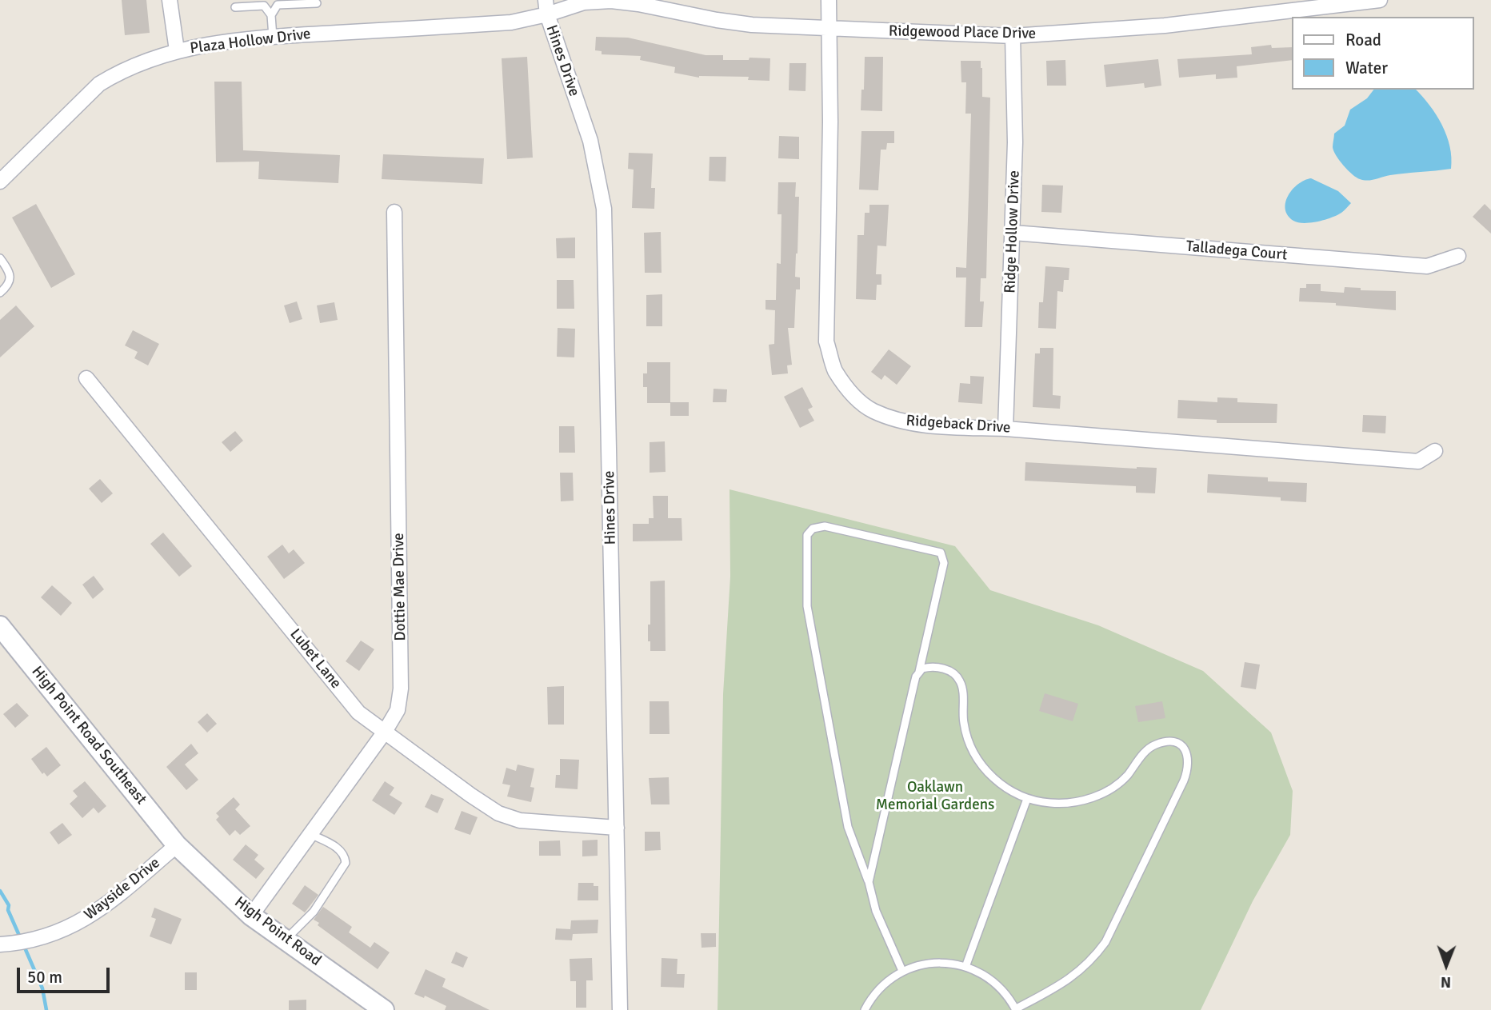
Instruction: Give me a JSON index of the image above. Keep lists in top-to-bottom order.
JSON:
{
  "streets": {
    "main road": ["High Point Road Southeast", "High Point Road"],
    "street": [
      "Ridgewood Place Drive",
      "Plaza Hollow Drive",
      "Hines Drive",
      "Ridge Hollow Drive",
      "Talladega Court",
      "Ridgeback Drive",
      "Dottie Mae Drive",
      "Lubet Lane",
      "Wayside Drive"
    ]
  },
  "crossings": [
    ["Ridgewood Place Drive", "Plaza Hollow Drive"],
    ["Ridgewood Place Drive", "Hines Drive"],
    ["Ridgewood Place Drive", "Ridge Hollow Drive"],
    ["Ridgewood Place Drive", "Ridgeback Drive"],
    ["Plaza Hollow Drive", "Hines Drive"],
    ["Hines Drive", "Lubet Lane"],
    ["Ridge Hollow Drive", "Talladega Court"],
    ["Ridge Hollow Drive", "Ridgeback Drive"],
    ["Dottie Mae Drive", "Lubet Lane"],
    ["Dottie Mae Drive", "High Point Road"],
    ["High Point Road Southeast", "Wayside Drive"],
    ["High Point Road Southeast", "High Point Road"],
    ["Wayside Drive", "High Point Road"]
  ],
  "parks": ["Oaklawn Memorial Gardens"],
  "legend": ["Road", "Water"],
  "scale_bar": "50 m",
  "north": "bottom"
}
